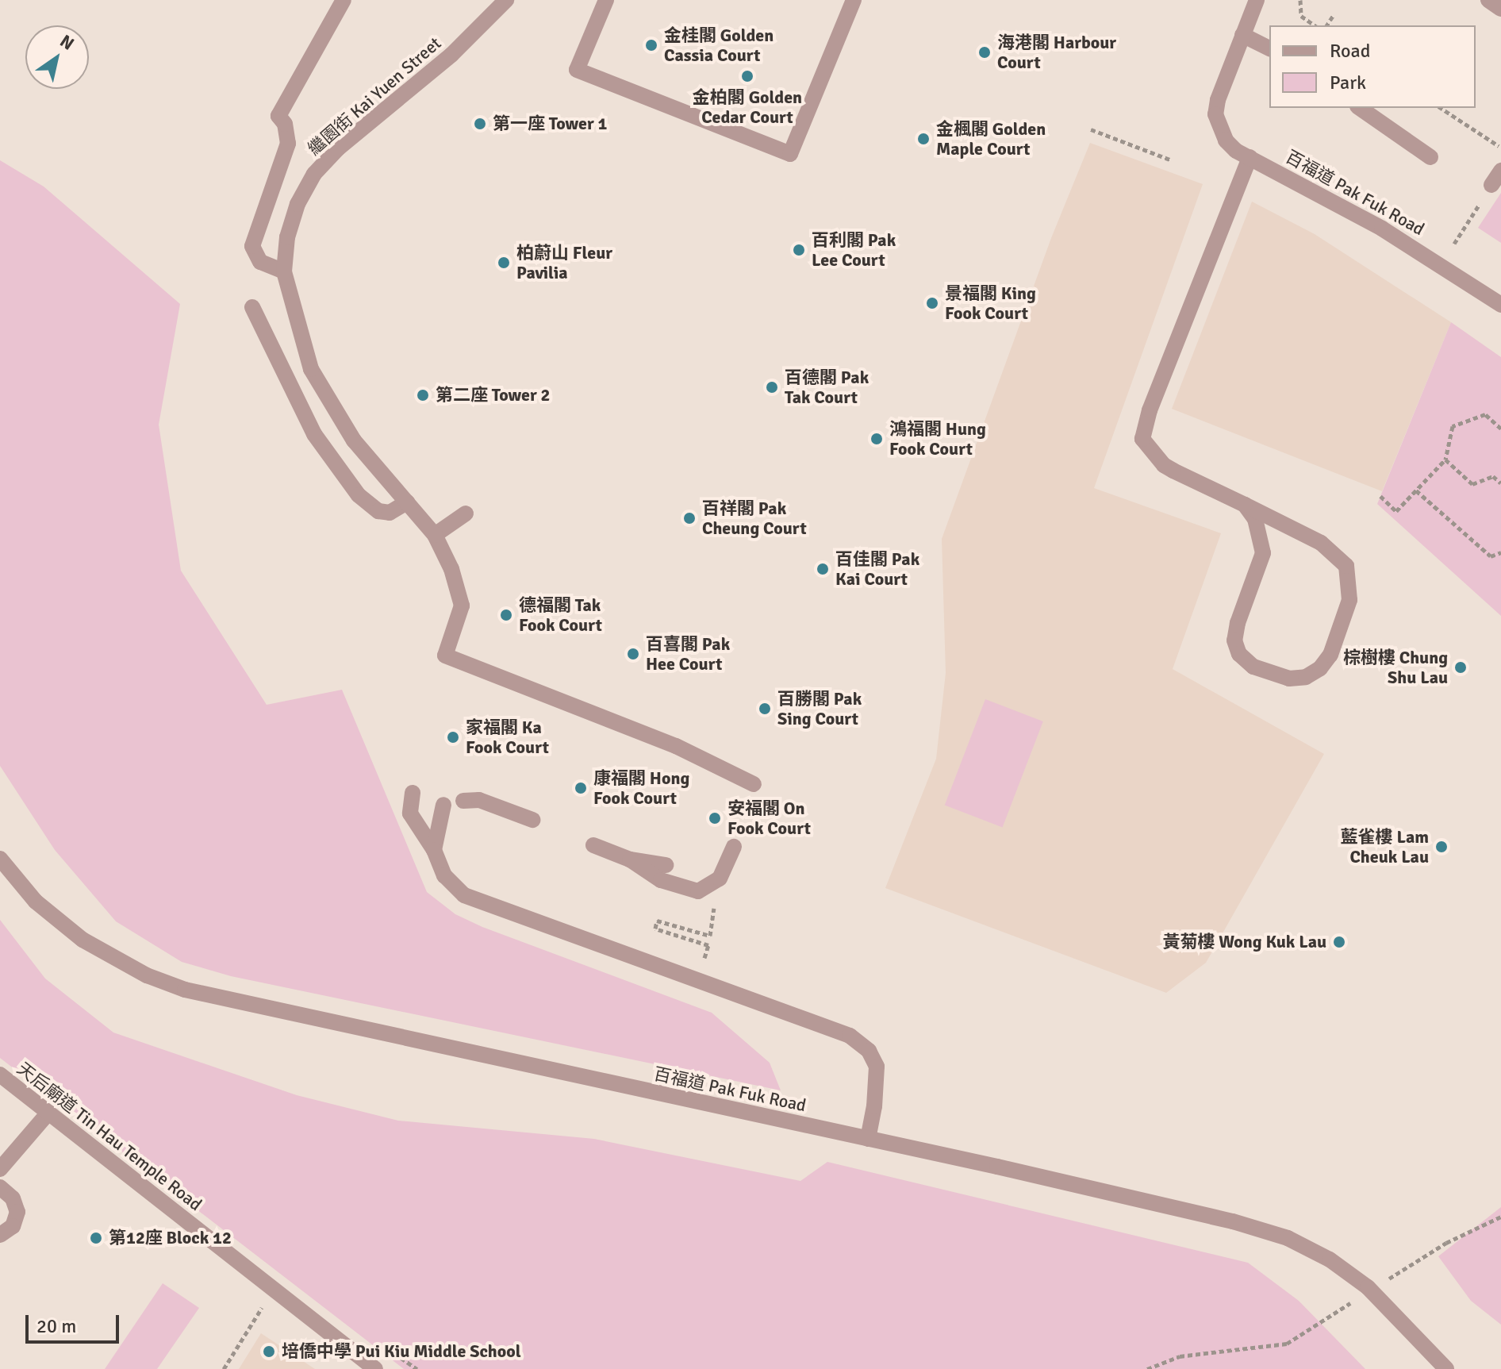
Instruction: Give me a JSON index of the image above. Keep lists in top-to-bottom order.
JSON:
{
  "streets": {
    "street": ["繼園街 Kai Yuen Street", "百福道 Pak Fuk Road", "天后廟道 Tin Hau Temple Road"]
  },
  "places": [
    "金桂閣 Golden Cassia Court",
    "海港閣 Harbour Court",
    "金柏閣 Golden Cedar Court",
    "第一座 Tower 1",
    "金楓閣 Golden Maple Court",
    "百利閣 Pak Lee Court",
    "柏蔚山 Fleur Pavilia",
    "景福閣 King Fook Court",
    "百德閣 Pak Tak Court",
    "第二座 Tower 2",
    "鴻福閣 Hung Fook Court",
    "百祥閣 Pak Cheung Court",
    "百佳閣 Pak Kai Court",
    "德福閣 Tak Fook Court",
    "百喜閣 Pak Hee Court",
    "棕樹樓 Chung Shu Lau",
    "百勝閣 Pak Sing Court",
    "家福閣 Ka Fook Court",
    "康福閣 Hong Fook Court",
    "安福閣 On Fook Court",
    "藍雀樓 Lam Cheuk Lau",
    "黃菊樓 Wong Kuk Lau",
    "第12座 Block 12",
    "培僑中學 Pui Kiu Middle School"
  ],
  "legend": ["Road", "Park"],
  "scale_bar": "20 m",
  "north": "top right"
}
